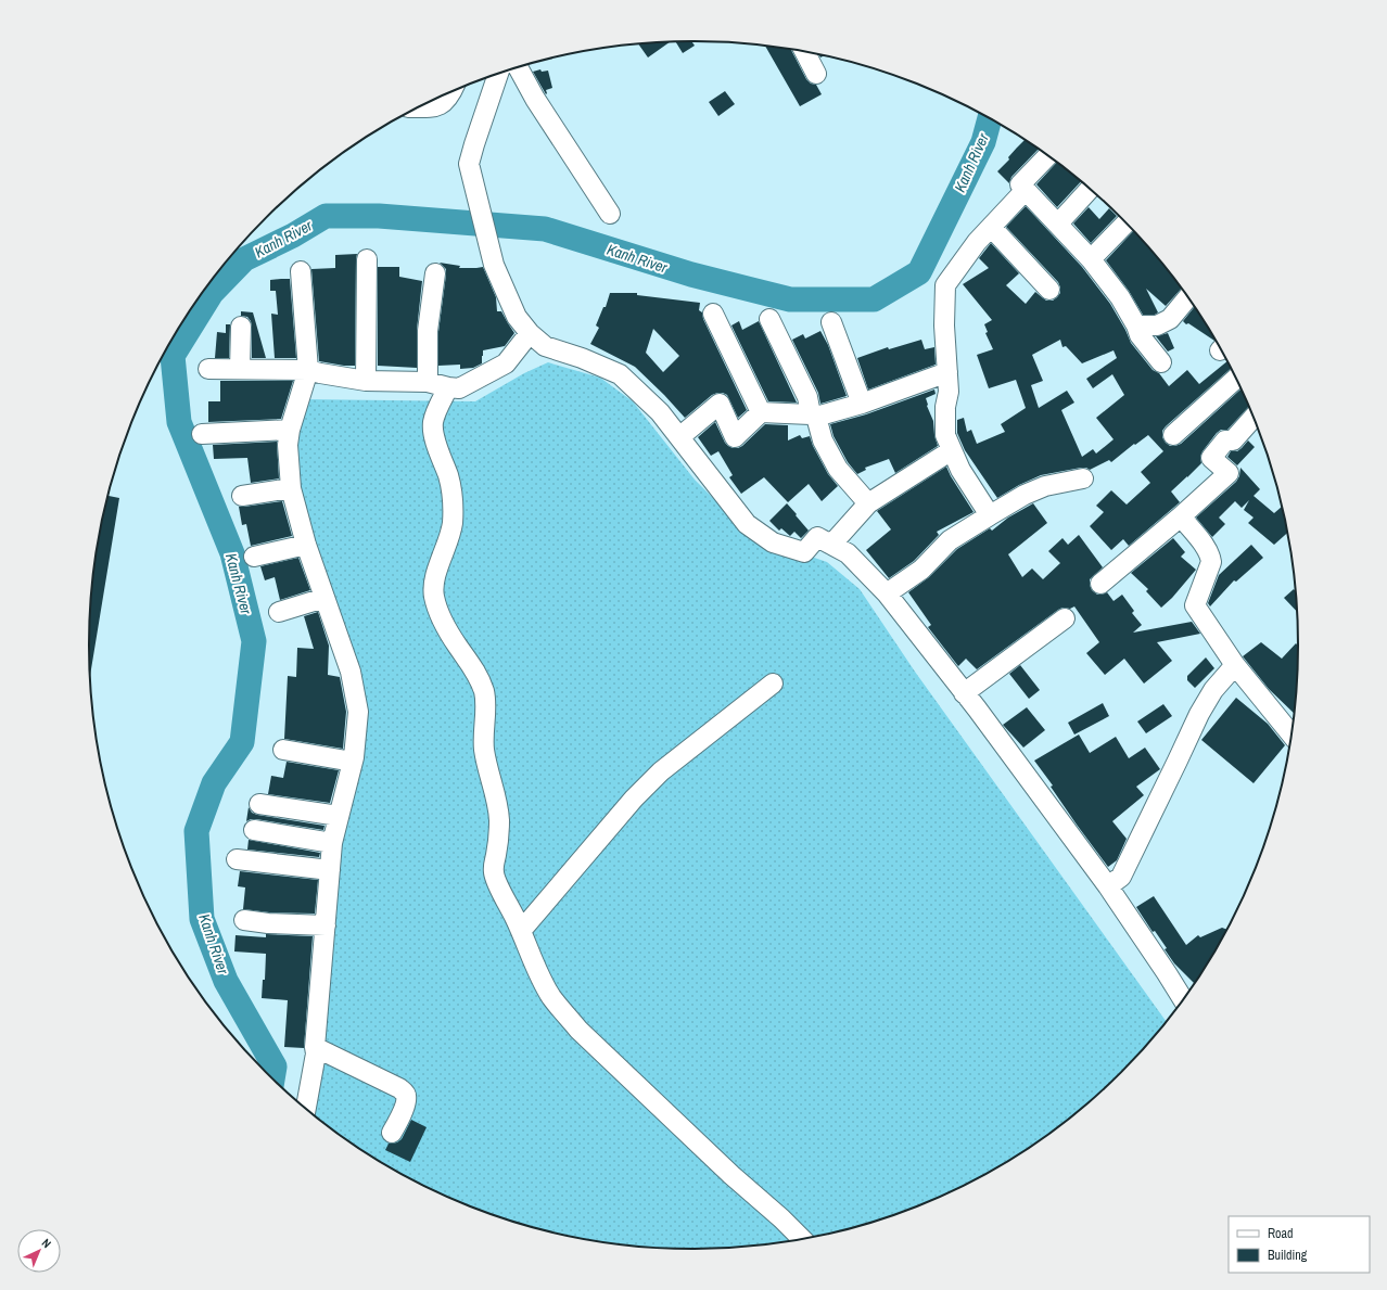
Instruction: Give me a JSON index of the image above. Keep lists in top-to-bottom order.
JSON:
{
  "water": ["Kanh River"],
  "legend": ["Road", "Building"],
  "north": "top right"
}
